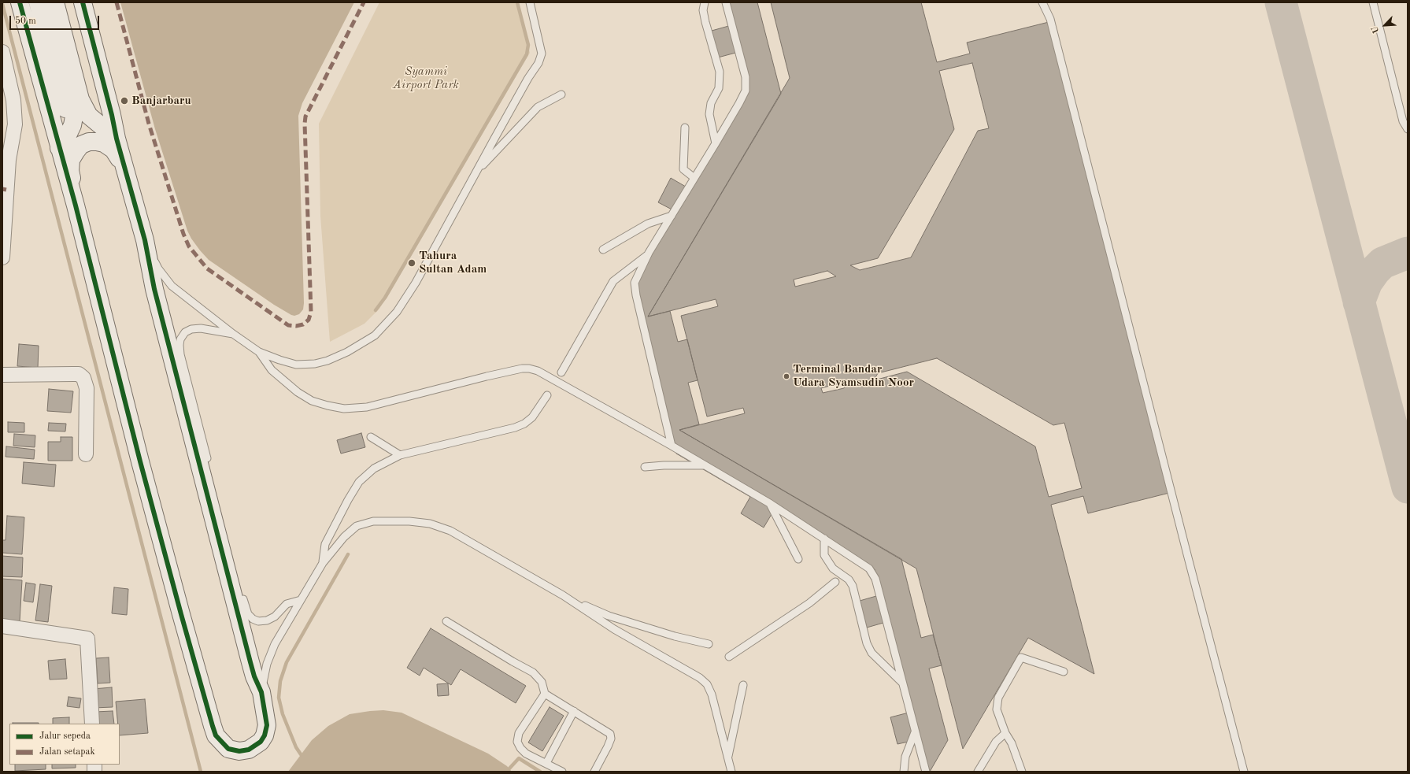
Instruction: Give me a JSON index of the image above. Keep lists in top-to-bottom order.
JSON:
{
  "parks": ["Syammi Airport Park"],
  "places": ["Banjarbaru", "Tahura Sultan Adam", "Terminal Bandar Udara Syamsudin Noor"],
  "legend": ["Jalur sepeda", "Jalan setapak"],
  "scale_bar": "50 m",
  "north": "bottom left"
}
